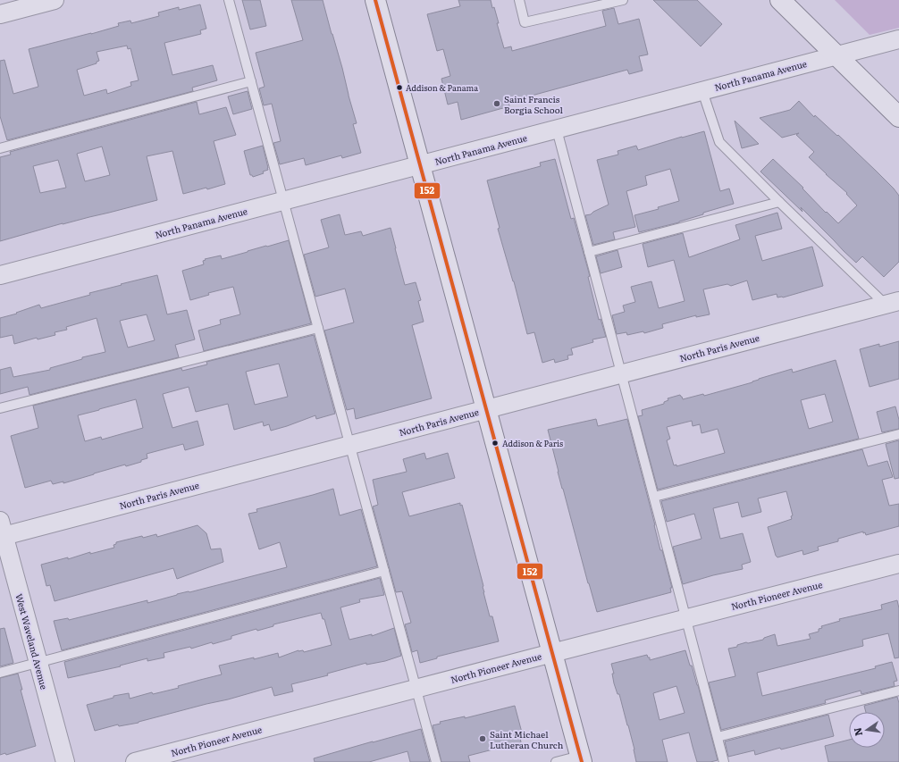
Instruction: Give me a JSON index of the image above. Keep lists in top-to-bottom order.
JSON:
{
  "streets": {
    "street": [
      "North Panama Avenue",
      "North Paris Avenue",
      "North Pioneer Avenue",
      "West Waveland Avenue"
    ]
  },
  "crossings": [
    ["North Paris Avenue", "West Waveland Avenue"]
  ],
  "places": [
    "Addison & Panama",
    "Saint Francis Borgia School",
    "Addison & Paris",
    "Saint Michael Lutheran Church"
  ],
  "lines": ["transit line 152"],
  "north": "left"
}
